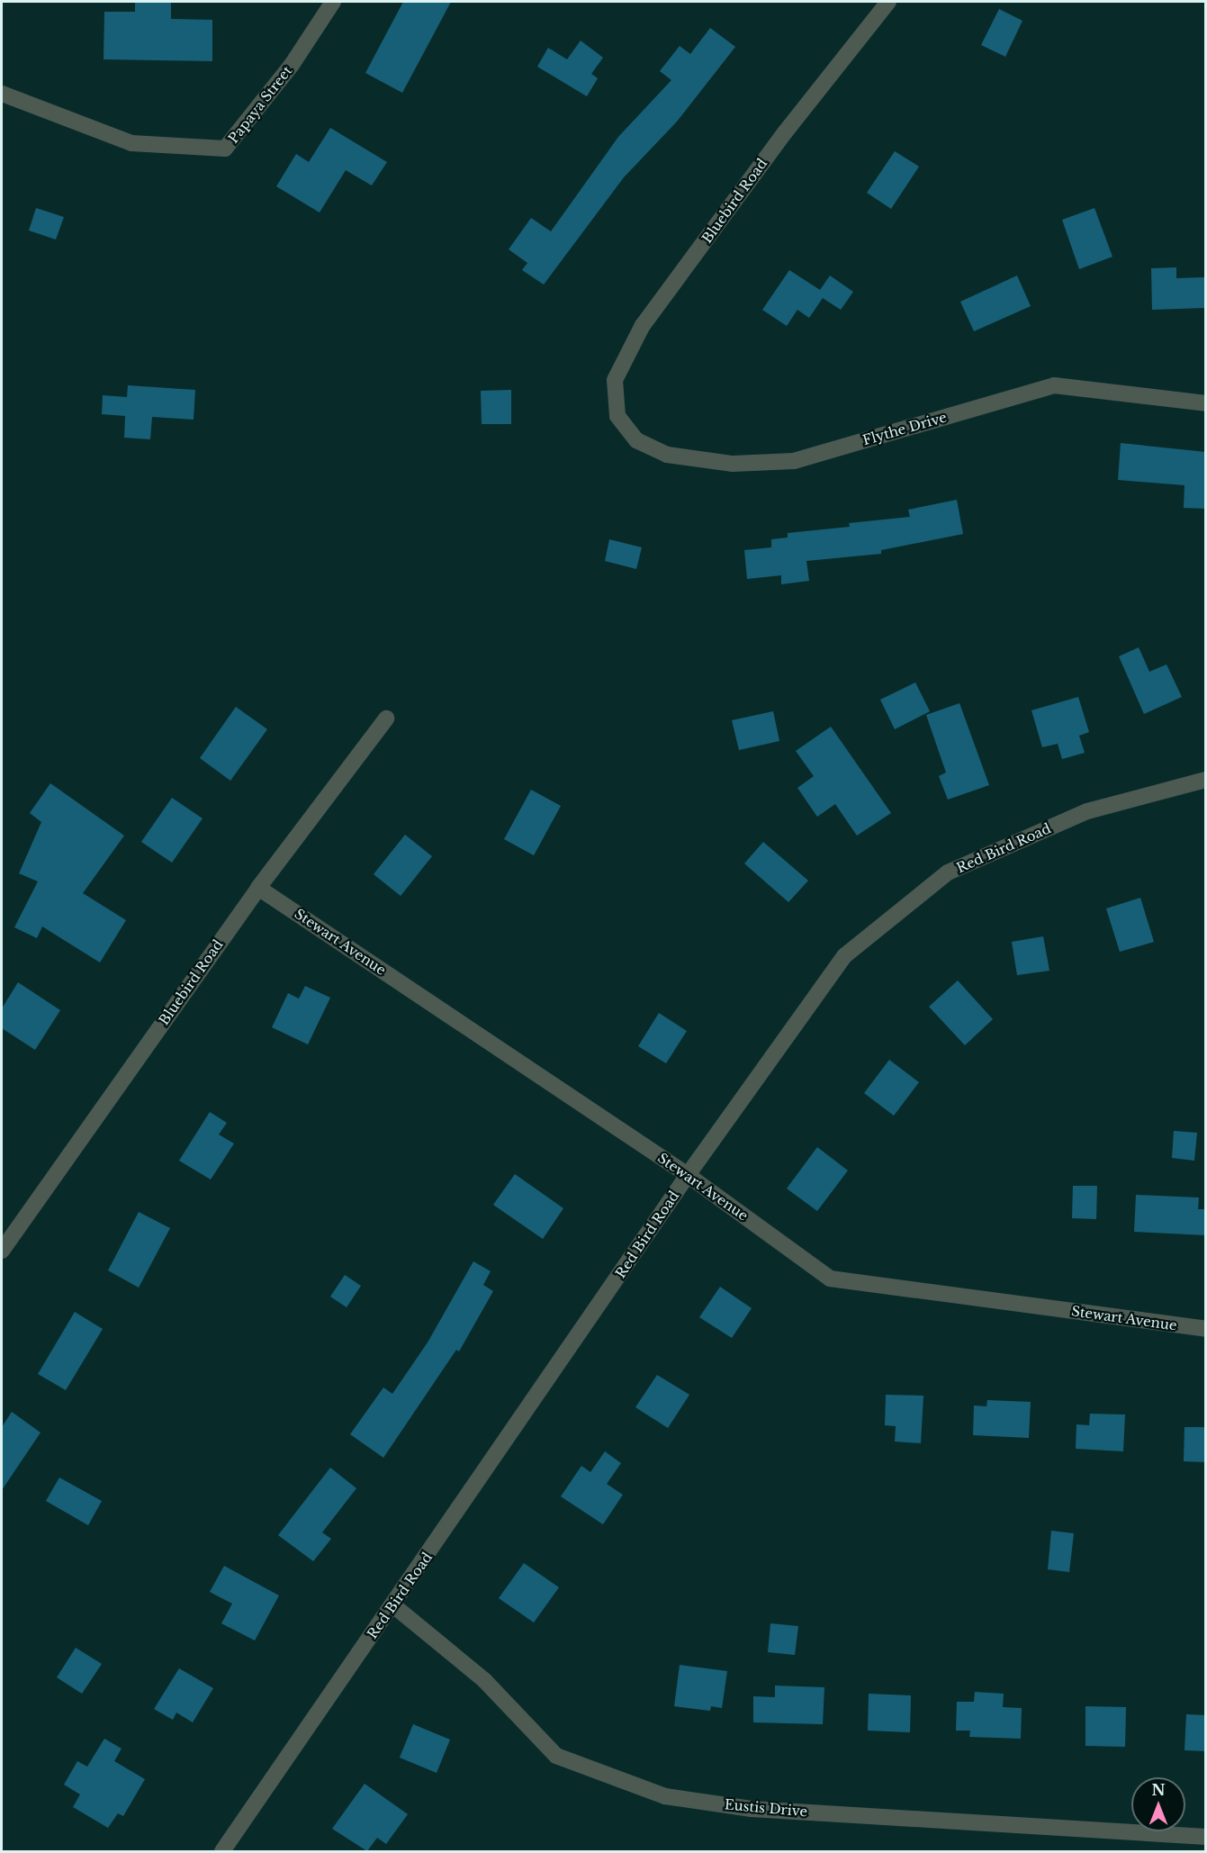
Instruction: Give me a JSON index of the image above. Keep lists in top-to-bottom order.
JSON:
{
  "streets": {
    "street": [
      "Papaya Street",
      "Bluebird Road",
      "Flythe Drive",
      "Red Bird Road",
      "Stewart Avenue",
      "Eustis Drive"
    ]
  },
  "crossings": [
    ["Bluebird Road", "Flythe Drive"],
    ["Bluebird Road", "Stewart Avenue"],
    ["Red Bird Road", "Stewart Avenue"],
    ["Red Bird Road", "Eustis Drive"]
  ],
  "north": "top"
}
